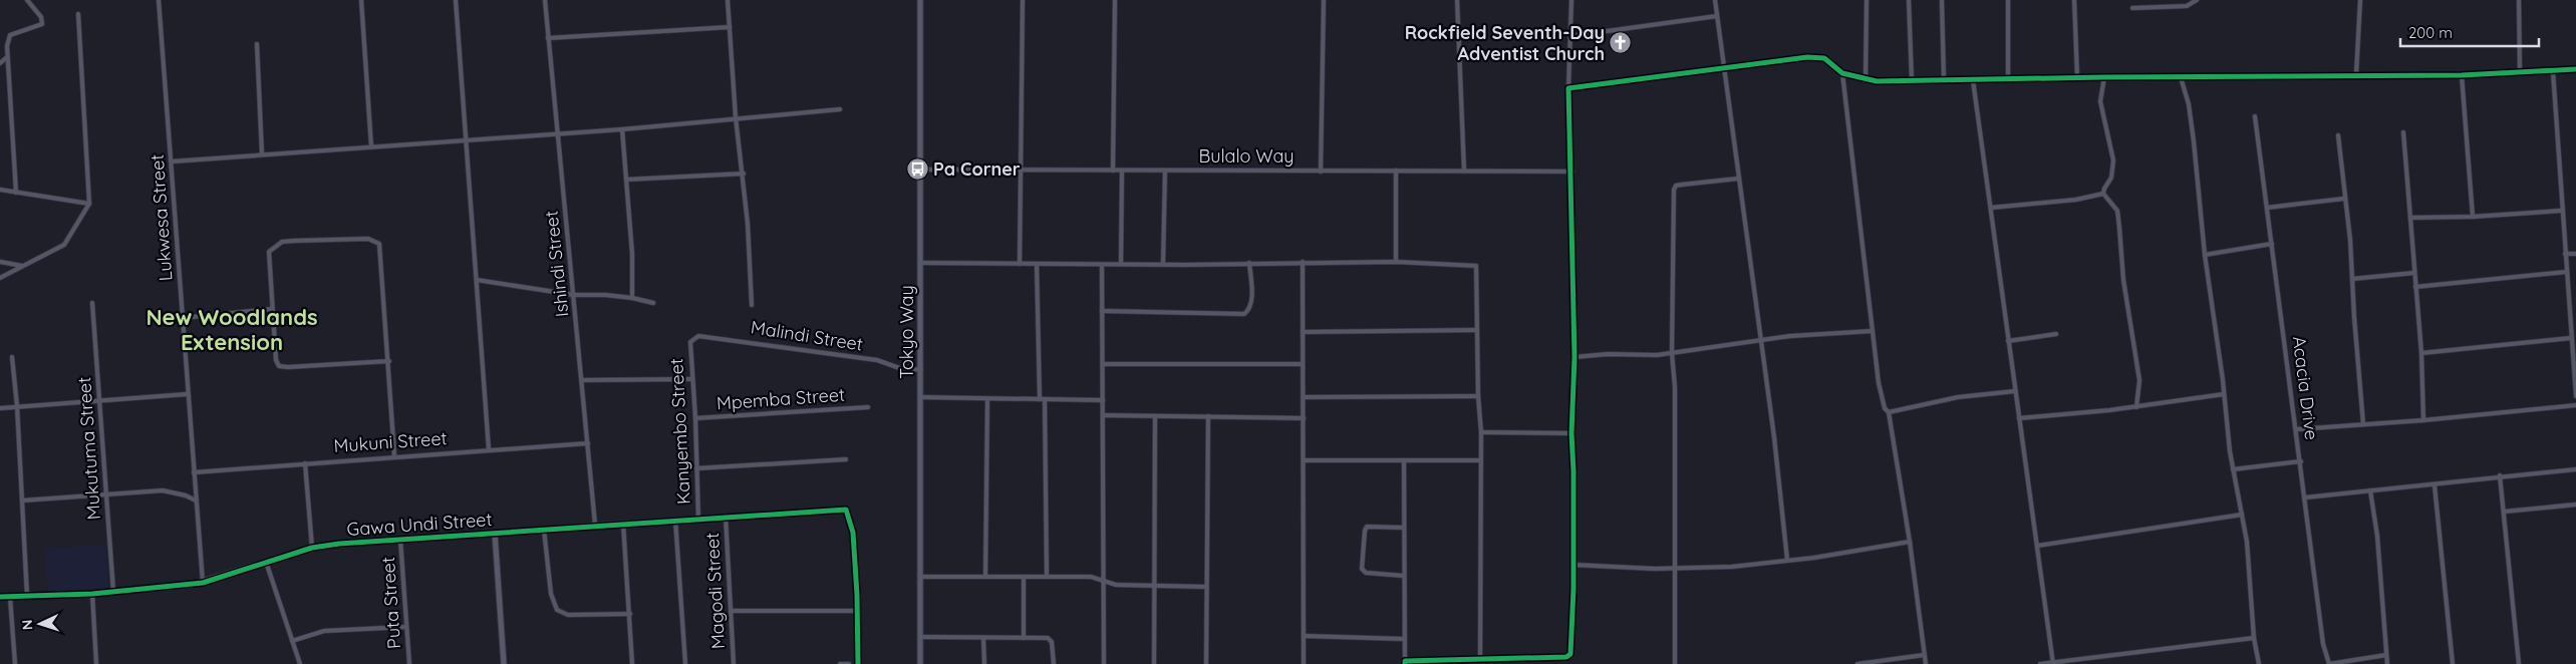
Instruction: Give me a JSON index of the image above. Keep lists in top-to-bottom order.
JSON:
{
  "streets": {
    "street": [
      "Bulalo Way",
      "Lukwesa Street",
      "Ishindi Street",
      "Tokyo Way",
      "Malindi Street",
      "Acacia Drive",
      "Mpemba Street",
      "Kanyembo Street",
      "Mukuni Street",
      "Mukutuma Street",
      "Gawa Undi Street",
      "Magodi Street",
      "Puta Street"
    ]
  },
  "crossings": [
    ["Bulalo Way", "Tokyo Way"],
    ["Lukwesa Street", "Mukuni Street"],
    ["Lukwesa Street", "Gawa Undi Street"],
    ["Ishindi Street", "Mukuni Street"],
    ["Ishindi Street", "Gawa Undi Street"],
    ["Tokyo Way", "Malindi Street"],
    ["Malindi Street", "Kanyembo Street"],
    ["Mpemba Street", "Kanyembo Street"],
    ["Kanyembo Street", "Gawa Undi Street"],
    ["Mukutuma Street", "Gawa Undi Street"],
    ["Gawa Undi Street", "Magodi Street"],
    ["Gawa Undi Street", "Puta Street"]
  ],
  "districts": ["New Woodlands Extension"],
  "places": {
    "church": ["Rockfield Seventh-Day Adventist Church"],
    "bus stop": ["Pa Corner"]
  },
  "scale_bar": "200 m",
  "north": "left"
}
